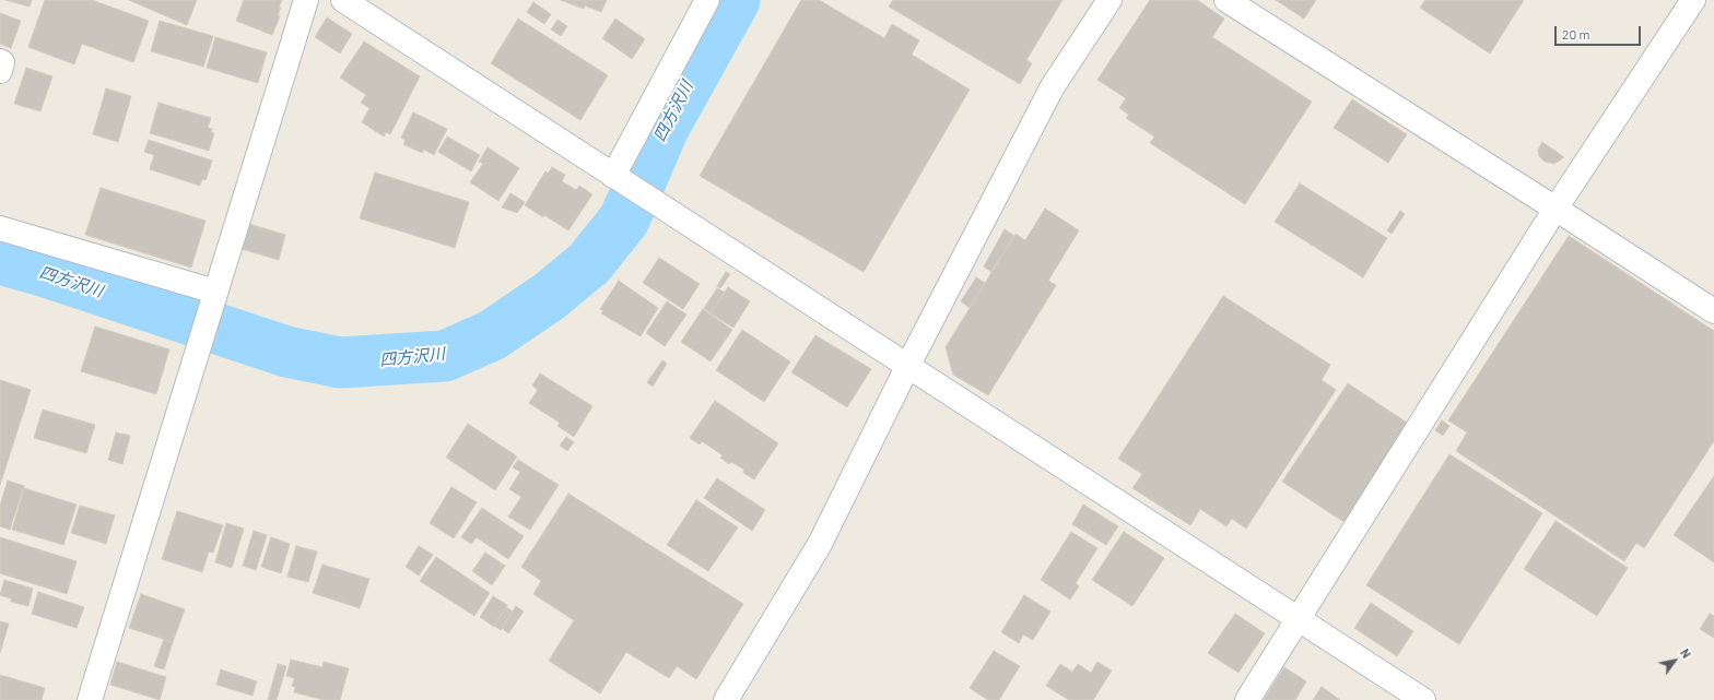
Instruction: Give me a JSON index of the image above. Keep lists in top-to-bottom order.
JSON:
{
  "water": ["四方沢川"],
  "scale_bar": "20 m",
  "north": "top right"
}
